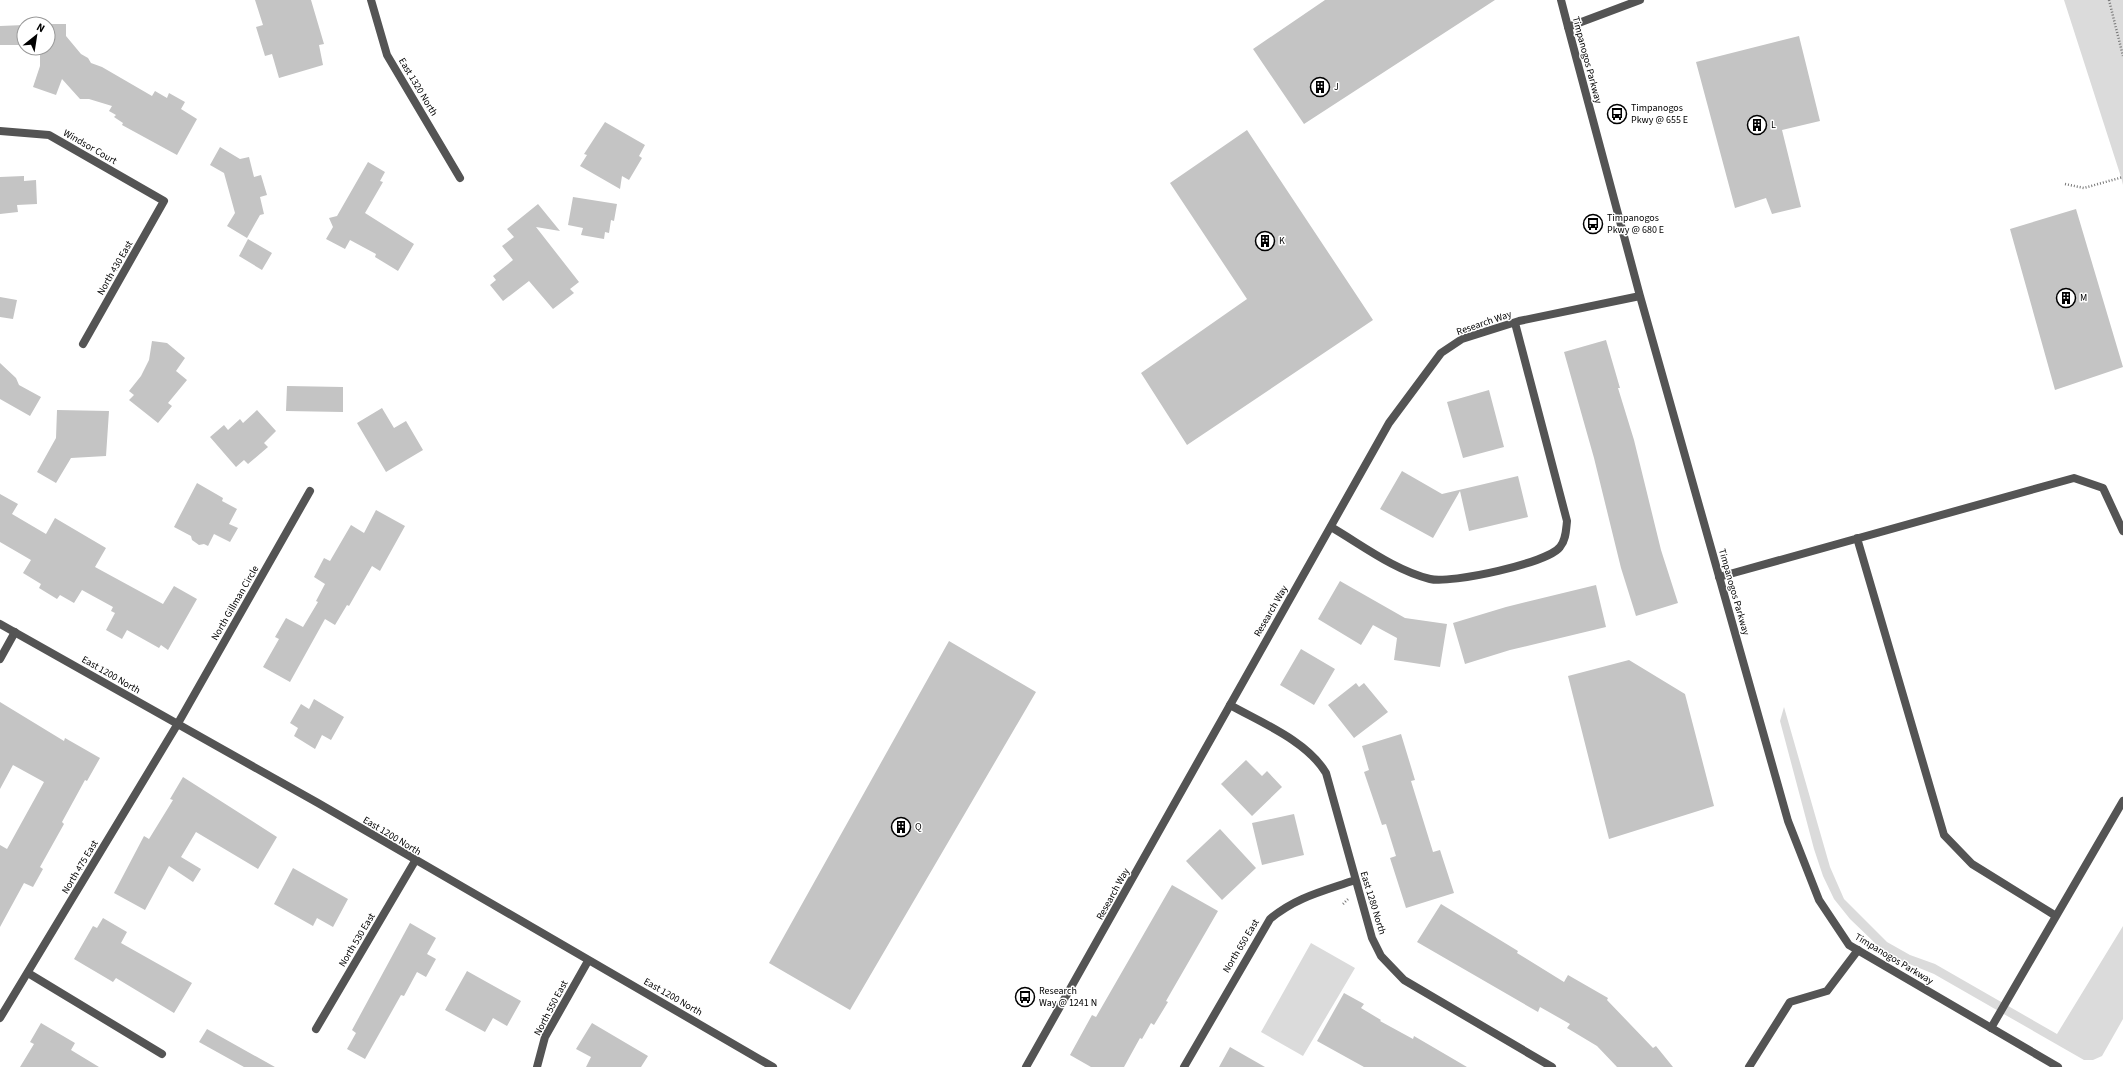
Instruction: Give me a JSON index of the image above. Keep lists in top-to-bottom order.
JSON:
{
  "streets": {
    "street": [
      "Timpanogos Parkway",
      "East 1320 North",
      "Windsor Court",
      "North 430 East",
      "Research Way",
      "North Gillman Circle",
      "East 1200 North",
      "North 475 East",
      "East 1280 North",
      "North 530 East",
      "North 650 East",
      "North 550 East"
    ]
  },
  "crossings": [
    ["Timpanogos Parkway", "Research Way"],
    ["Windsor Court", "North 430 East"],
    ["Research Way", "East 1280 North"],
    ["North Gillman Circle", "East 1200 North"],
    ["North Gillman Circle", "North 475 East"],
    ["East 1200 North", "North 475 East"],
    ["East 1200 North", "North 530 East"],
    ["East 1200 North", "North 550 East"],
    ["East 1280 North", "North 650 East"]
  ],
  "places": {
    "building": [
      "J",
      "L",
      "K",
      "M",
      "Q"
    ],
    "bus stop": ["Timpanogos Pkwy @ 655 E", "Timpanogos Pkwy @ 680 E", "Research Way @ 1241 N"]
  },
  "north": "top right"
}
